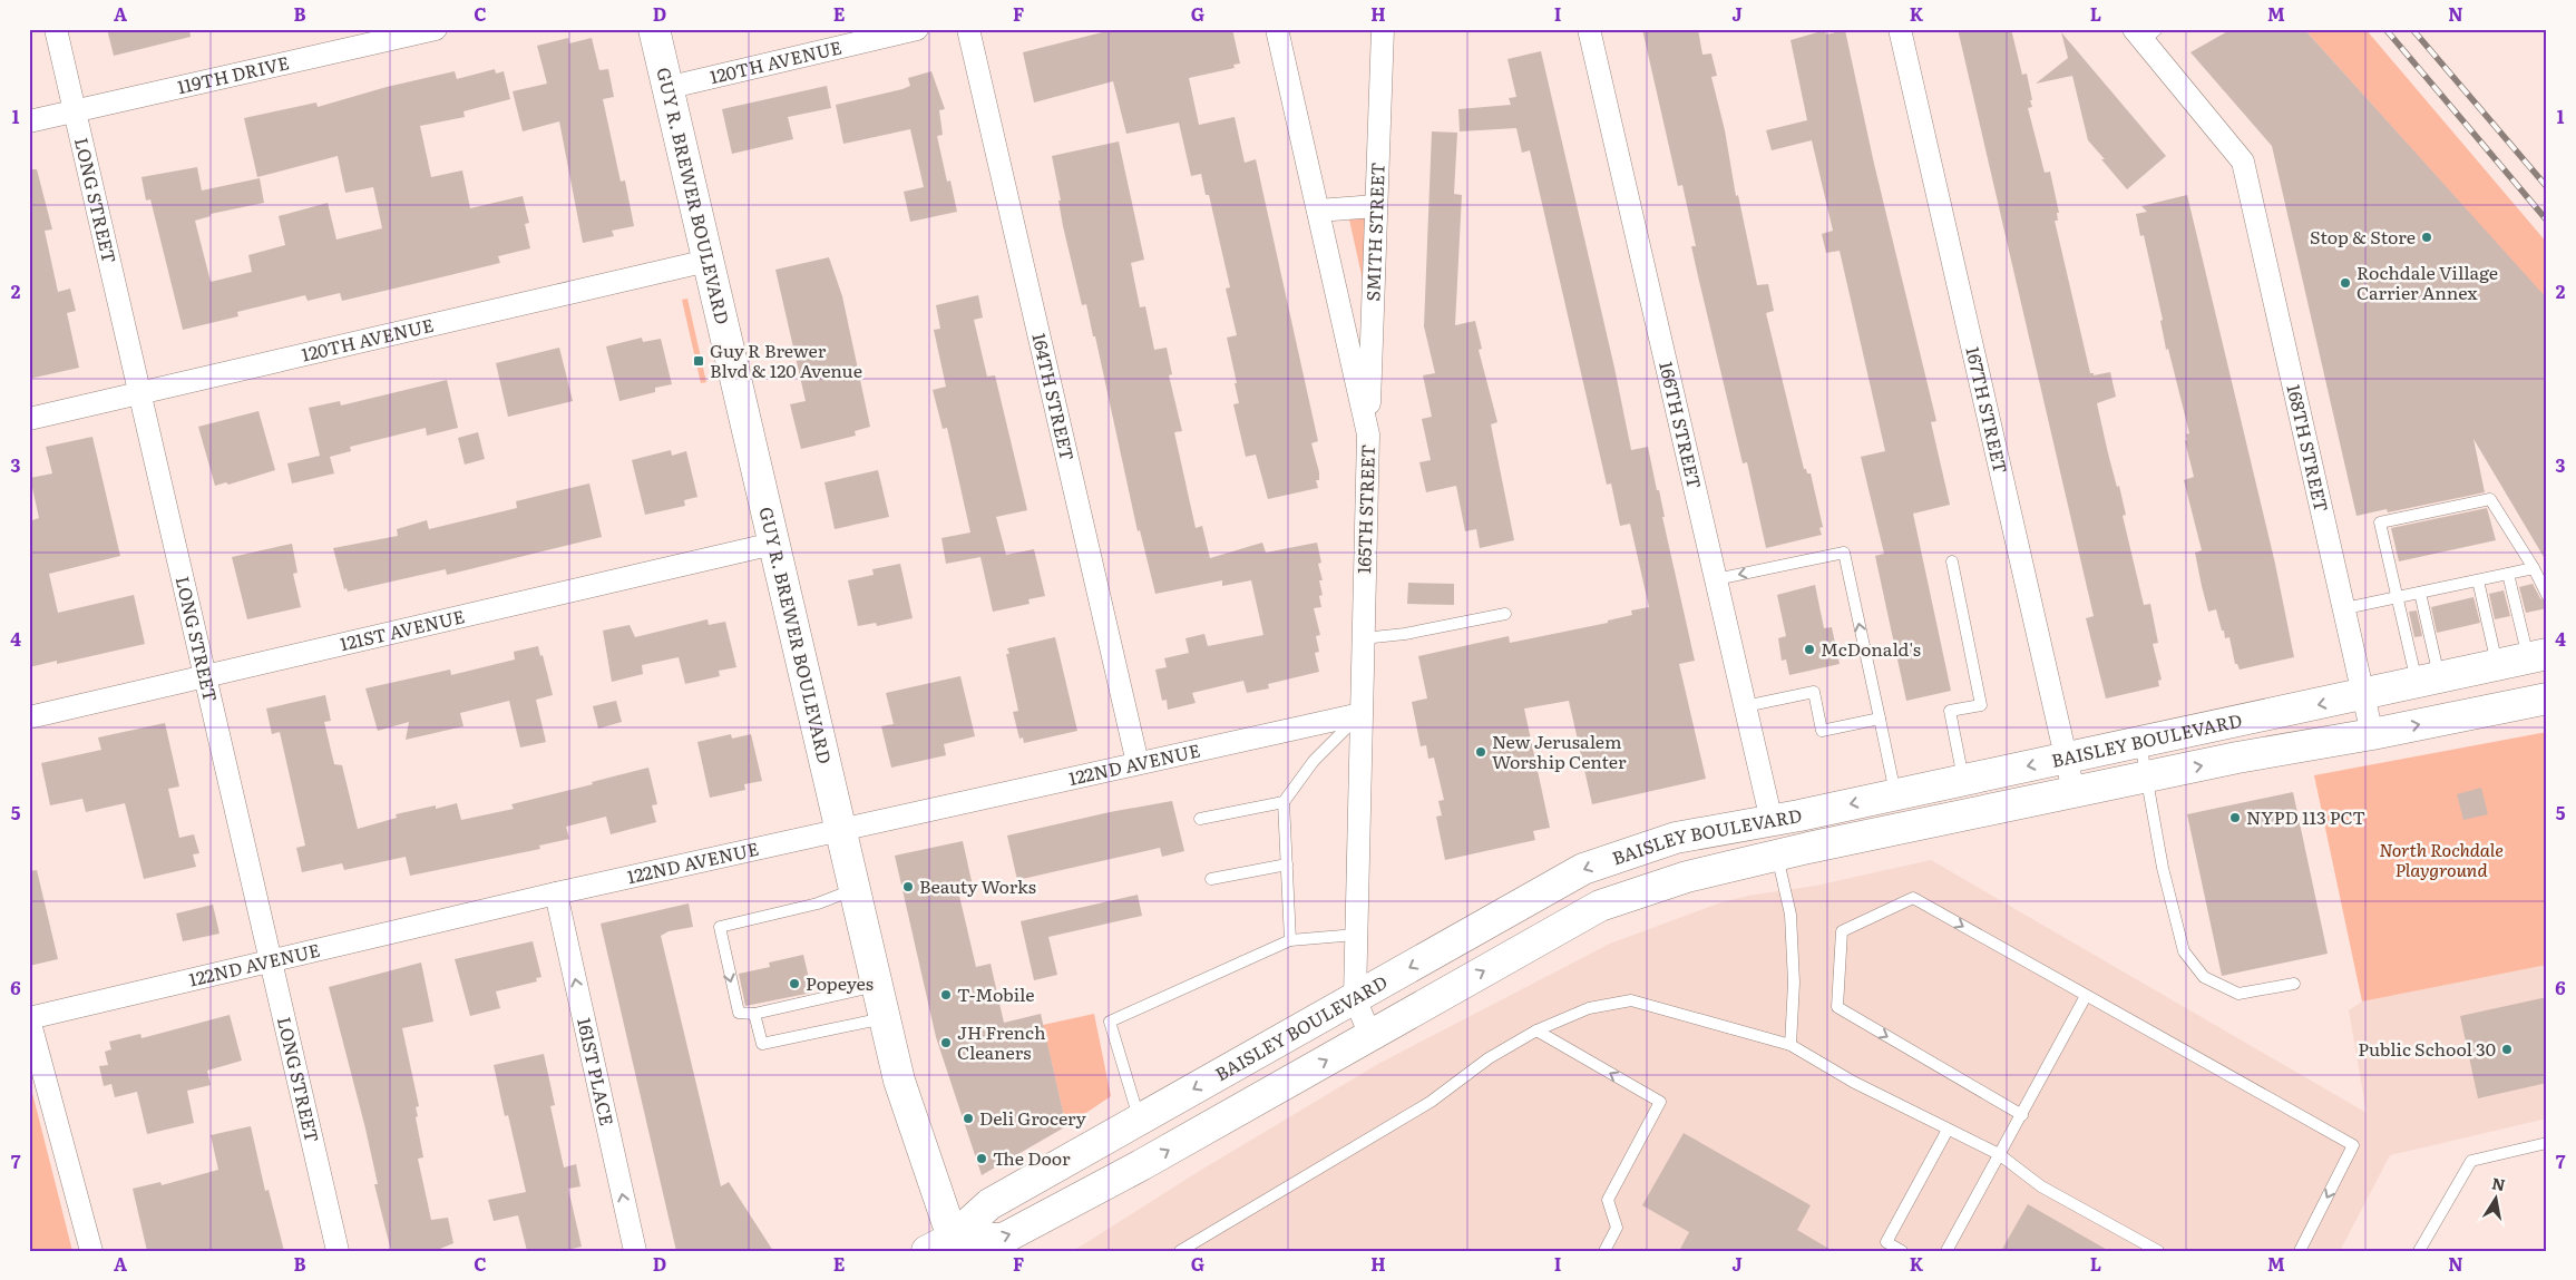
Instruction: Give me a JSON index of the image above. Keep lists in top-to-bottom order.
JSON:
{
  "streets": {
    "main road": ["GUY R. BREWER BOULEVARD", "BAISLEY BOULEVARD"],
    "street": [
      "120TH AVENUE",
      "119TH DRIVE",
      "LONG STREET",
      "SMITH STREET",
      "164TH STREET",
      "167TH STREET",
      "166TH STREET",
      "168TH STREET",
      "165TH STREET",
      "121ST AVENUE",
      "122ND AVENUE",
      "161ST PLACE"
    ]
  },
  "crossings": [
    ["120TH AVENUE", "GUY R. BREWER BOULEVARD"],
    ["120TH AVENUE", "LONG STREET"],
    ["119TH DRIVE", "LONG STREET"],
    ["GUY R. BREWER BOULEVARD", "121ST AVENUE"],
    ["GUY R. BREWER BOULEVARD", "BAISLEY BOULEVARD"],
    ["GUY R. BREWER BOULEVARD", "122ND AVENUE"],
    ["LONG STREET", "121ST AVENUE"],
    ["LONG STREET", "122ND AVENUE"],
    ["SMITH STREET", "165TH STREET"],
    ["164TH STREET", "122ND AVENUE"],
    ["167TH STREET", "BAISLEY BOULEVARD"],
    ["166TH STREET", "BAISLEY BOULEVARD"],
    ["168TH STREET", "BAISLEY BOULEVARD"],
    ["165TH STREET", "BAISLEY BOULEVARD"],
    ["165TH STREET", "122ND AVENUE"],
    ["122ND AVENUE", "161ST PLACE"]
  ],
  "one_way": ["161ST PLACE"],
  "parks": ["North Rochdale Playground"],
  "places": {
    "other": [
      "Stop & Store",
      "Rochdale Village Carrier Annex",
      "McDonald's",
      "New Jerusalem Worship Center",
      "NYPD 113 PCT",
      "Beauty Works",
      "Popeyes",
      "T-Mobile",
      "JH French Cleaners",
      "Public School 30",
      "Deli Grocery",
      "The Door"
    ],
    "transit": ["Guy R Brewer Blvd & 120 Avenue"]
  },
  "north": "top",
  "grid": {
    "columns": [
      "A",
      "B",
      "C",
      "D",
      "E",
      "F",
      "G",
      "H",
      "I",
      "J",
      "K",
      "L",
      "M",
      "N"
    ],
    "rows": [
      "1",
      "2",
      "3",
      "4",
      "5",
      "6",
      "7"
    ]
  }
}
